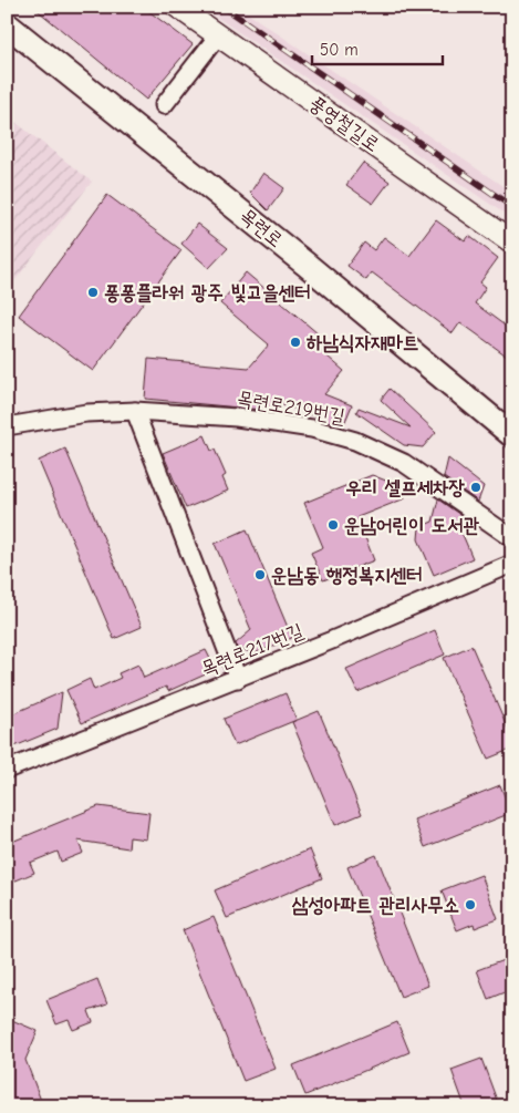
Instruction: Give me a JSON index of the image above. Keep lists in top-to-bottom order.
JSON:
{
  "streets": {
    "main road": ["목련로"],
    "street": ["풍영철길로", "목련로219번길", "목련로217번길"]
  },
  "places": [
    "퐁퐁플라워 광주 빛고을센터",
    "하남식자재마트",
    "우리 셀프세차장",
    "운남어린이 도서관",
    "운남동 행정복지센터",
    "삼성아파트 관리사무소"
  ],
  "scale_bar": "50 m"
}
